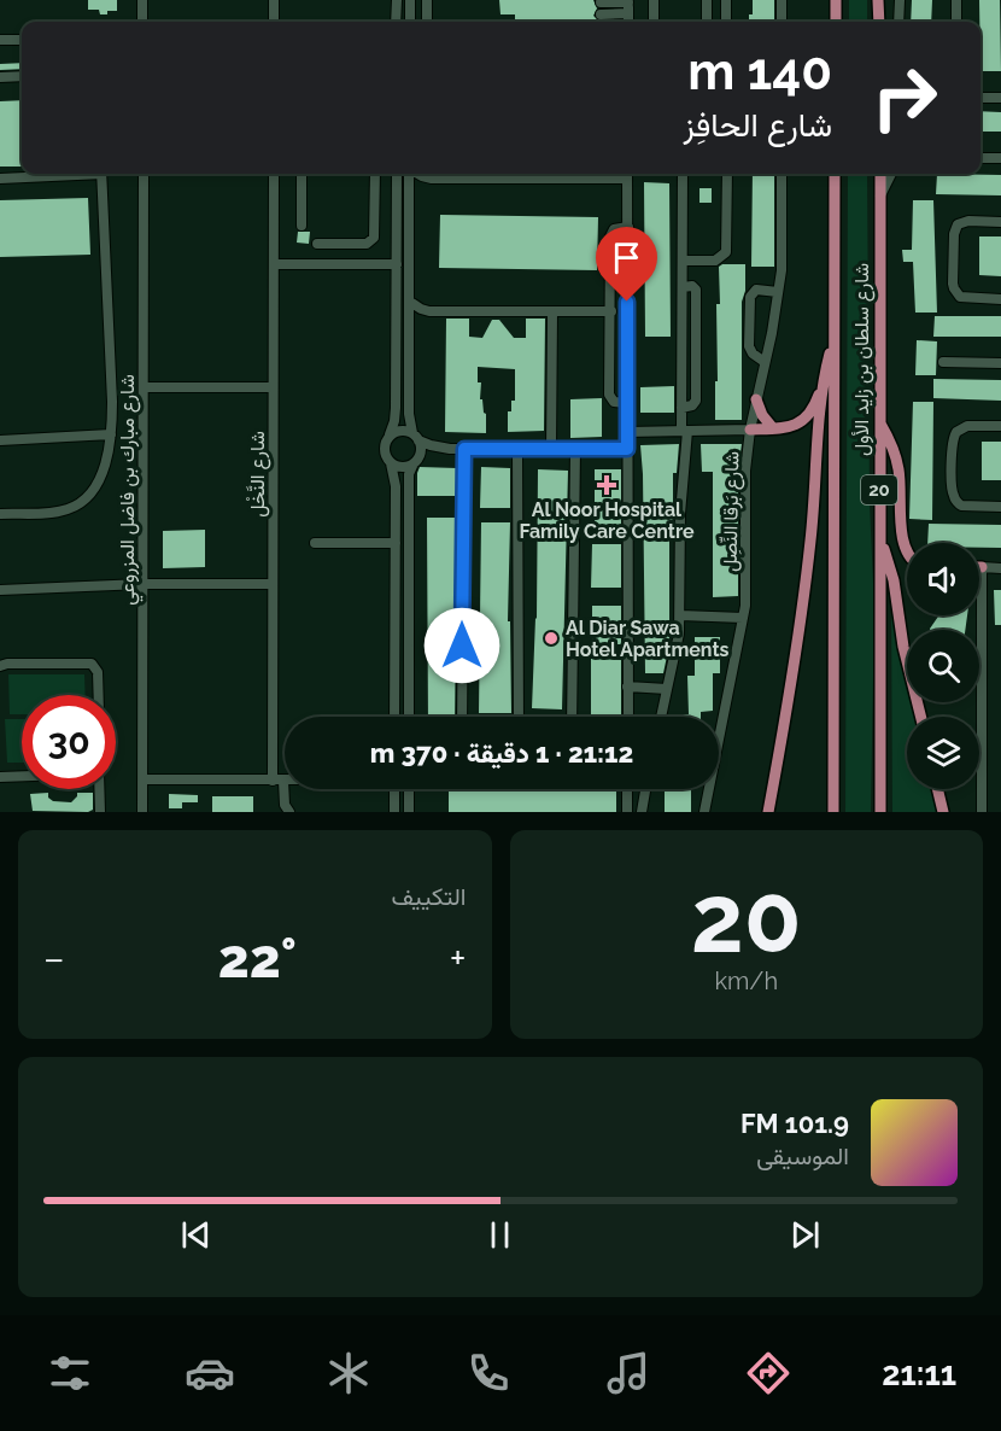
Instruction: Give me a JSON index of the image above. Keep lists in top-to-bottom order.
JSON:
{
  "streets": {
    "main road": ["شارع سلطان بن زايد الأول", "20"],
    "street": ["شارع النَّخْل", "شارع مبارك بن فاضل المزروعي", "شارع بَرقا النِّصِل"]
  },
  "places": {
    "health": ["Al Noor Hospital Family Care Centre"],
    "other": ["Al Diar Sawa Hotel Apartments"]
  },
  "page": {
    "turn": ["140 m", "شارع الحافِز"],
    "limit": "30",
    "trip": "21:12 · 1 دقيقة · 370 m",
    "tile": [
      ["20", "km/h"],
      "التكييف"
    ],
    "heat": ["−", "22°", "+"],
    "song": ["101.9 FM", "الموسيقى"],
    "tabs": "21:11"
  }
}
